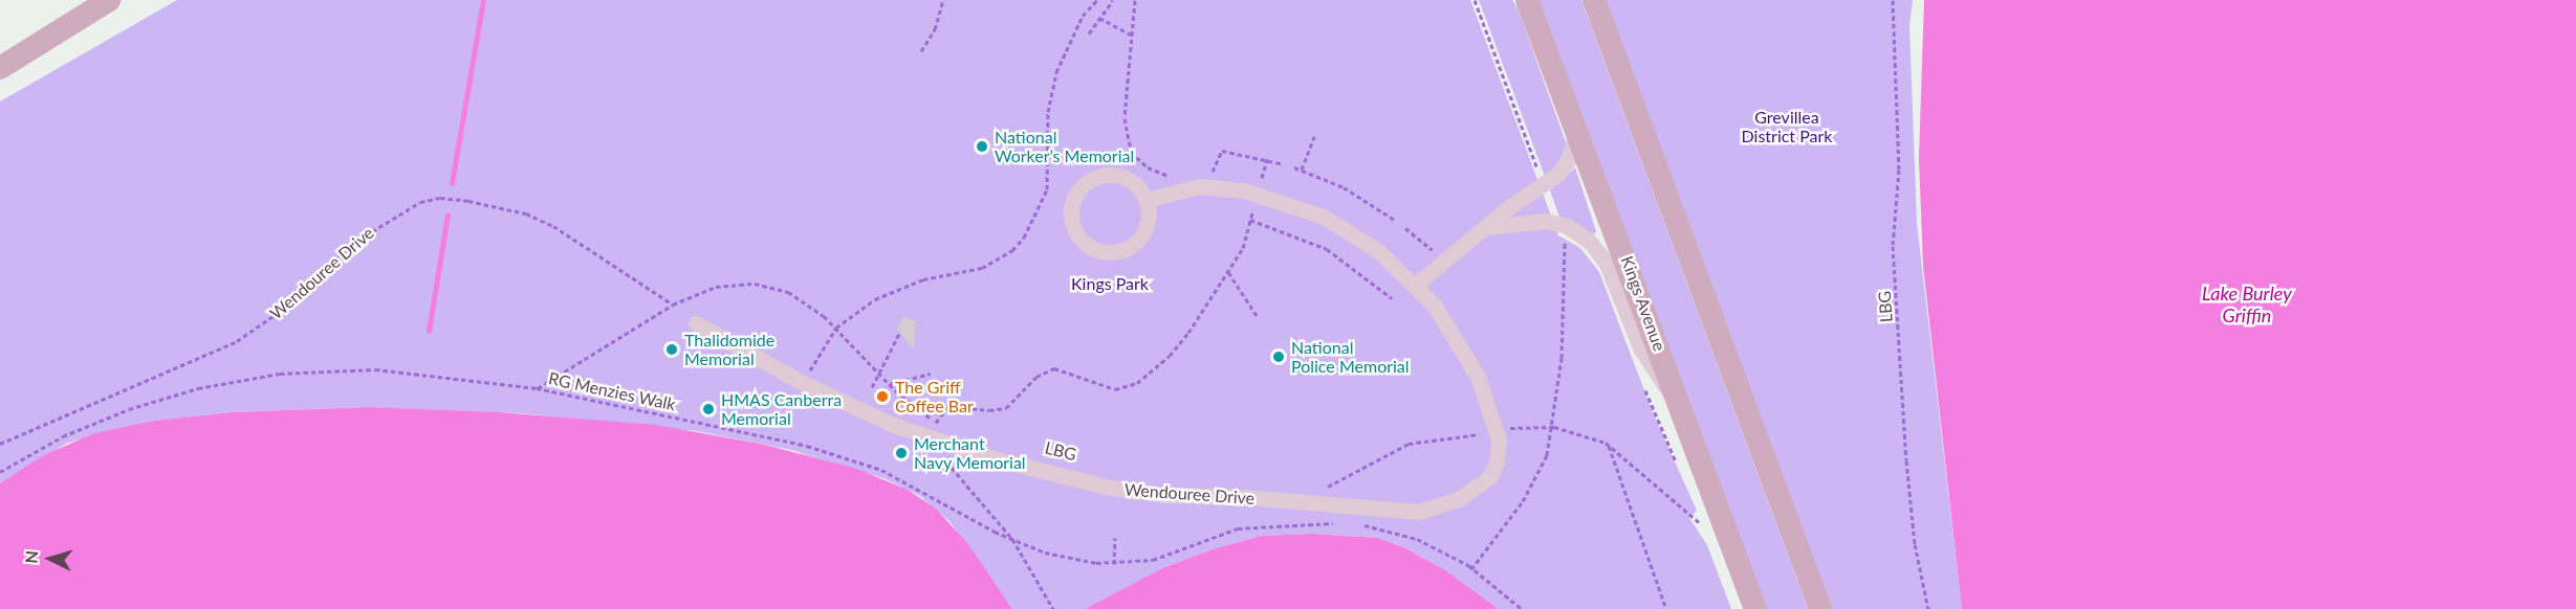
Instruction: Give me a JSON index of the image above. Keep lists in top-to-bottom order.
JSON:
{
  "streets": {
    "main road": ["Kings Avenue"],
    "street": ["Wendouree Drive"],
    "path": ["LBG", "RG Menzies Walk"]
  },
  "water": ["Lake Burley Griffin"],
  "parks": ["Grevillea District Park", "Kings Park"],
  "places": [
    "National Worker’s Memorial",
    "Thalidomide Memorial",
    "National Police Memorial",
    "The Griff Coffee Bar",
    "HMAS Canberra Memorial",
    "Merchant Navy Memorial"
  ],
  "north": "left"
}
